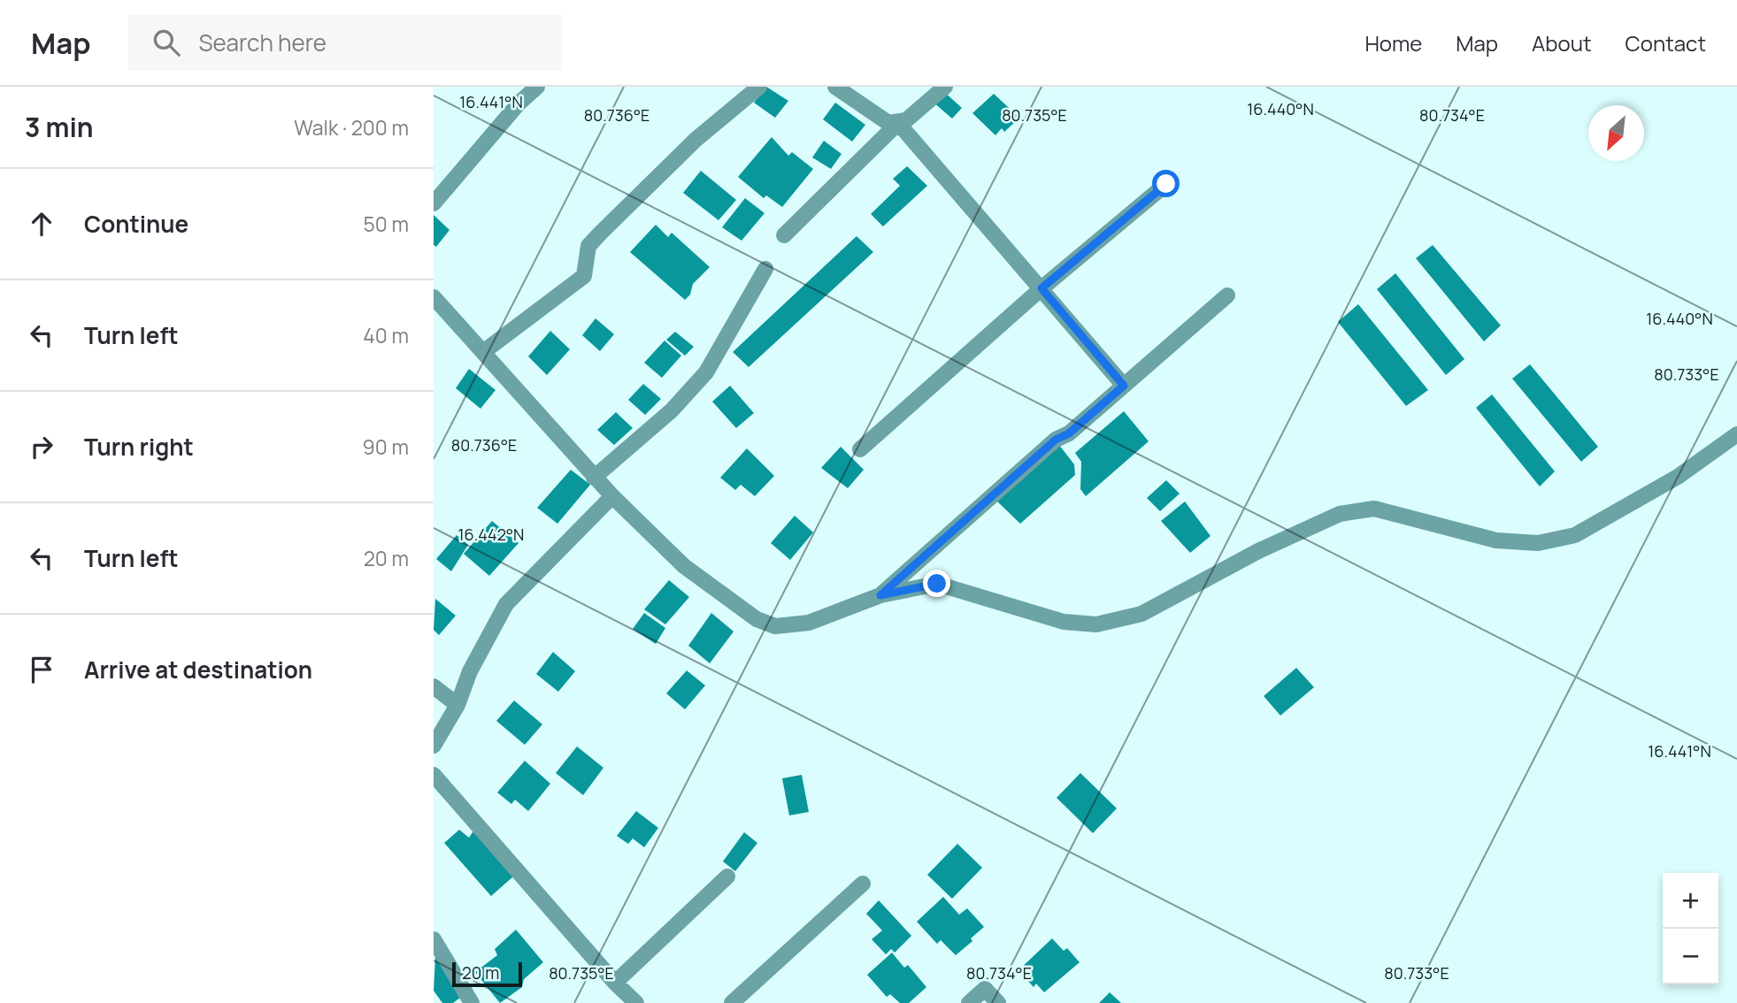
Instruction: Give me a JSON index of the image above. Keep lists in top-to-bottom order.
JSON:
{
  "scale_bar": "20 m",
  "north": "bottom left",
  "page": {
    "header": "Map",
    "search": "Search here",
    "nav": [
      "Home",
      "Map",
      "About",
      "Contact"
    ],
    "heading": ["3 min", "Walk · 200 m"],
    "list": [
      ["Continue", "50 m"],
      ["Turn left", "40 m"],
      ["Turn right", "90 m"],
      ["Turn left", "20 m"],
      "Arrive at destination"
    ],
    "map_buttons": ["+", "−"],
    "scale": "20 m"
  },
  "coordinates": [
    "16.441°N",
    "16.440°N",
    "80.736°E",
    "80.735°E",
    "80.734°E",
    "80.733°E",
    "16.442°N"
  ]
}
